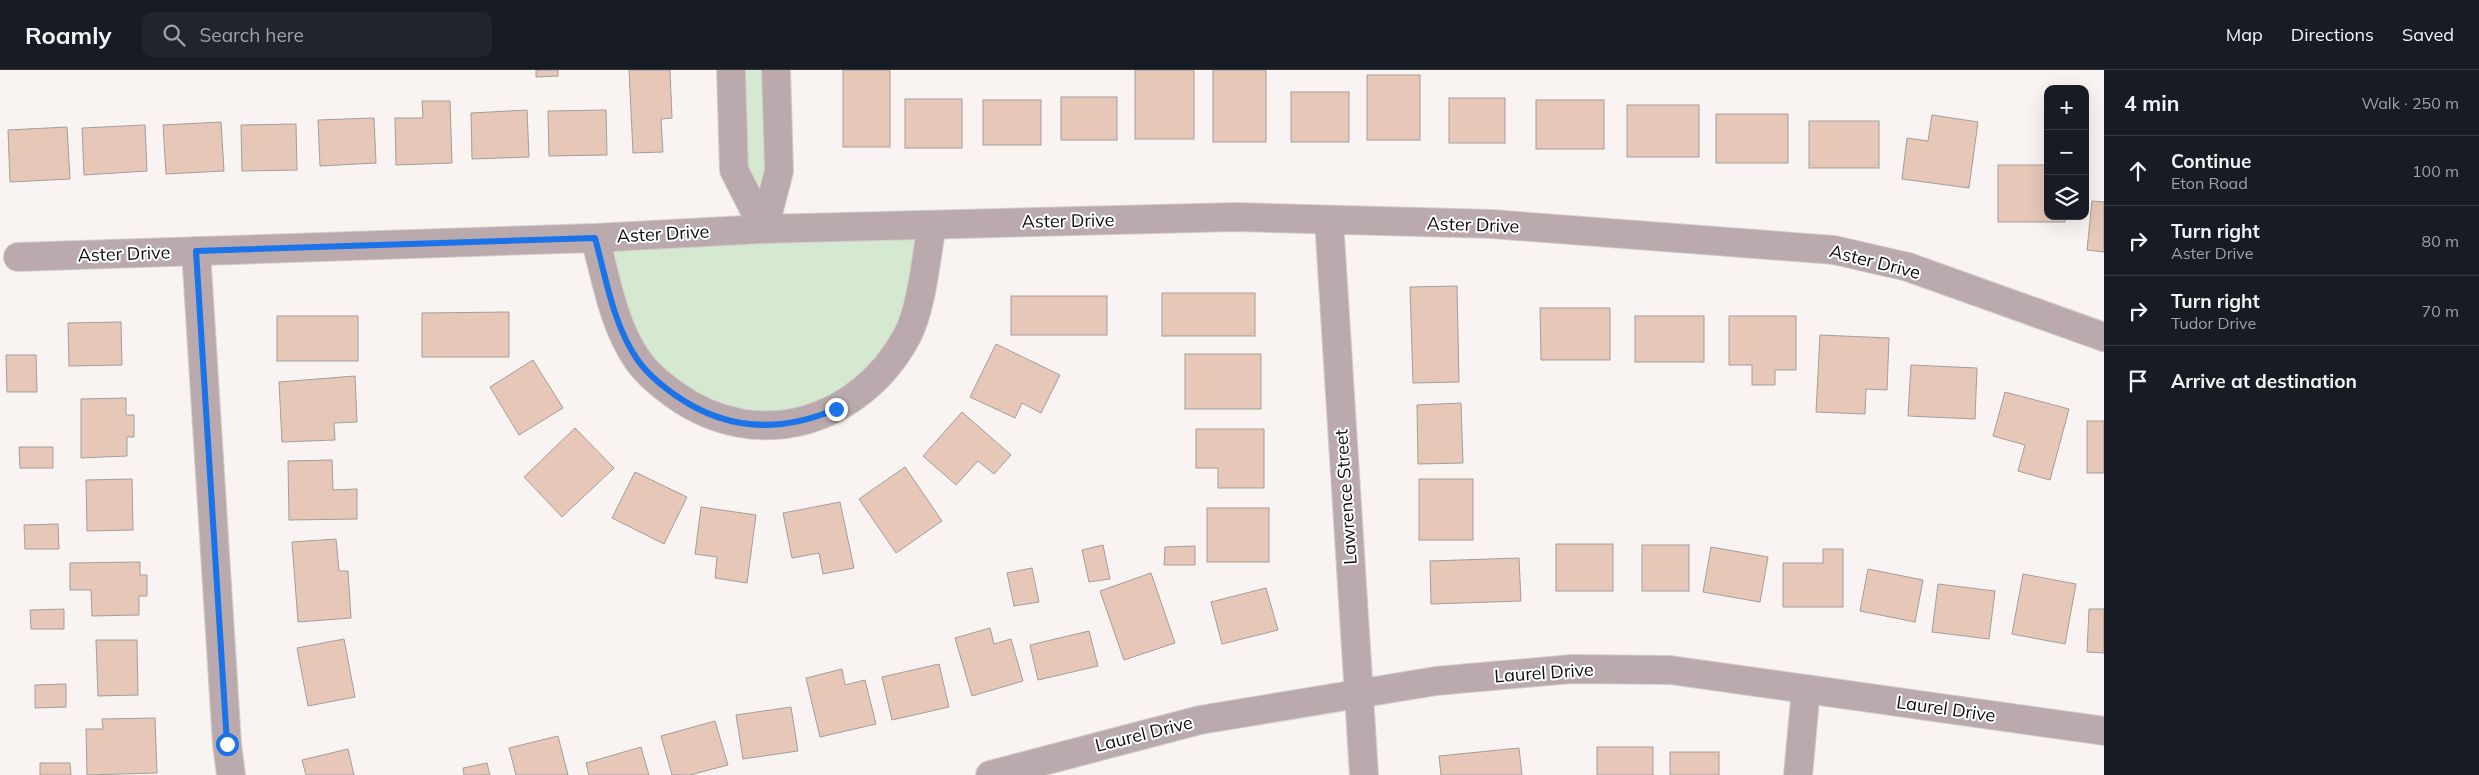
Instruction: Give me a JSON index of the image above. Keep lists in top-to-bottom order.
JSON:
{
  "streets": {
    "street": ["Aster Drive", "Lawrence Street", "Laurel Drive"]
  },
  "crossings": [
    ["Aster Drive", "Lawrence Street"],
    ["Lawrence Street", "Laurel Drive"]
  ],
  "page": {
    "header": "Roamly",
    "search": "Search here",
    "nav": ["Map", "Directions", "Saved"],
    "heading": ["4 min", "Walk · 250 m"],
    "map_buttons": ["+", "−"],
    "list": [
      ["Continue", "Eton Road", "100 m"],
      ["Turn right", "Aster Drive", "80 m"],
      ["Turn right", "Tudor Drive", "70 m"],
      "Arrive at destination"
    ]
  }
}
